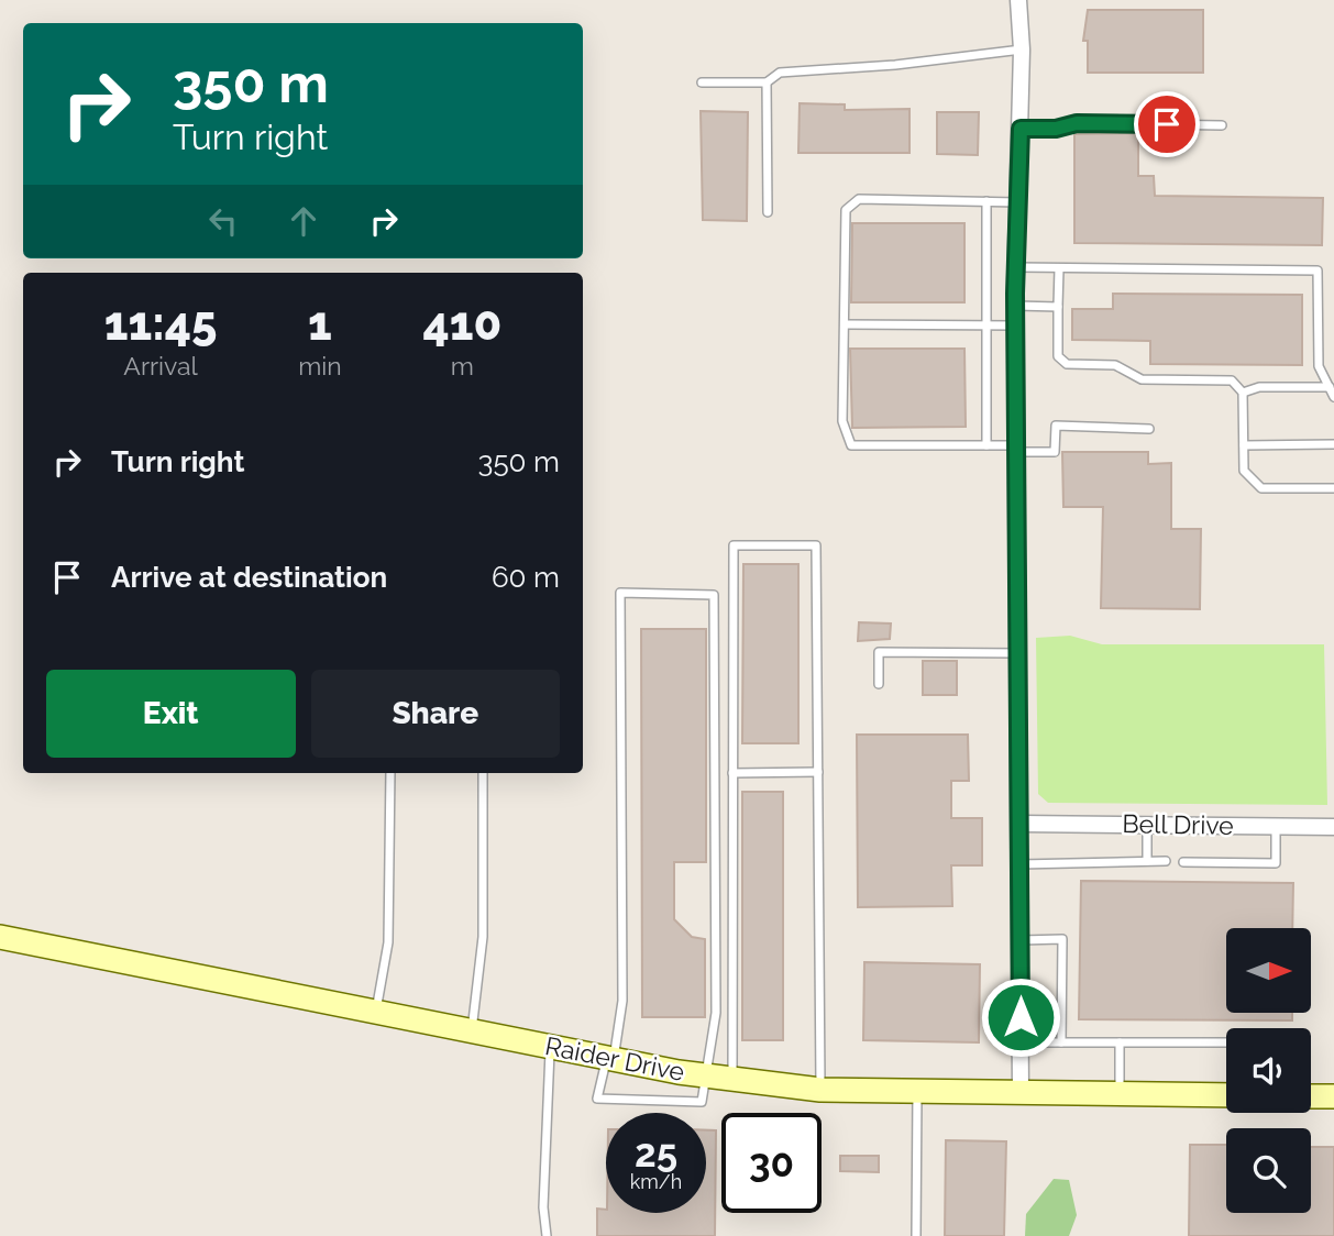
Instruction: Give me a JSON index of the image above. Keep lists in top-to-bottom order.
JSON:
{
  "streets": {
    "main road": ["Raider Drive"],
    "street": ["Bell Drive"]
  },
  "north": "right",
  "page": {
    "turn": ["350 m", "Turn right"],
    "eta": [
      "11:45",
      "Arrival",
      "1",
      "min",
      "410",
      "m"
    ],
    "list": [
      {
        "name": "Turn right",
        "value": "350 m"
      },
      {
        "name": "Arrive at destination",
        "value": "60 m"
      }
    ],
    "buttons": ["Exit", "Share"],
    "speed": "25 km/h",
    "limit": "30"
  }
}
